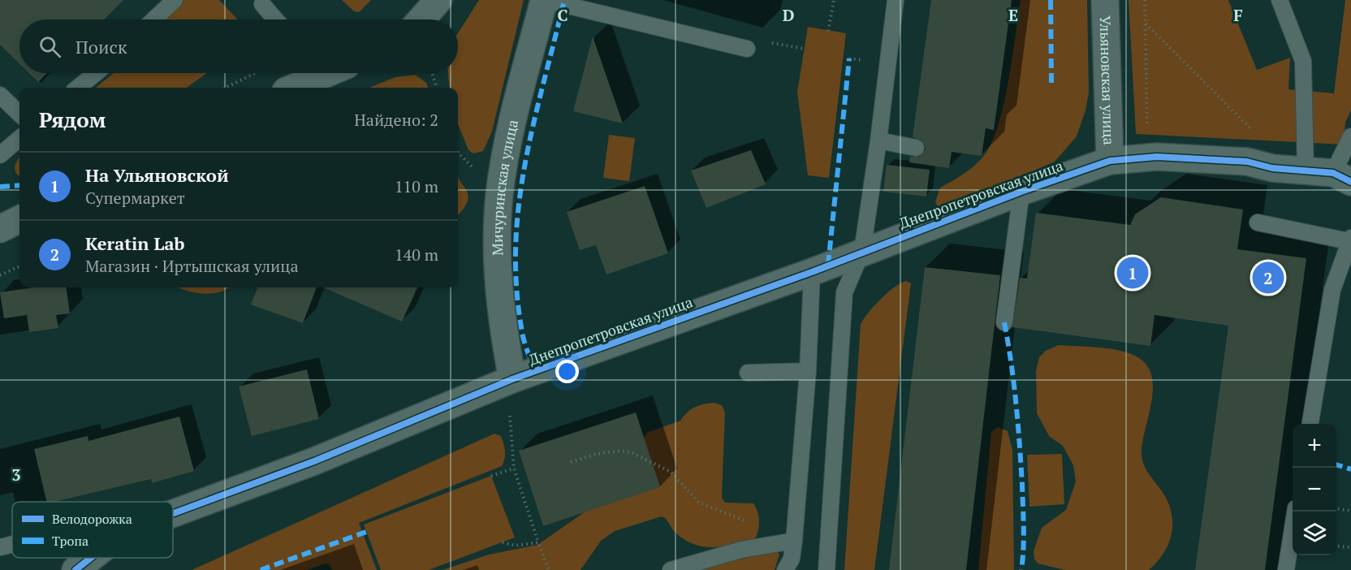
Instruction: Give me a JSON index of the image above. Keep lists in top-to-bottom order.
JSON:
{
  "streets": {
    "street": ["Ульяновская улица", "Мичуринская улица", "Днепропетровская улица"]
  },
  "crossings": [
    ["Ульяновская улица", "Днепропетровская улица"],
    ["Мичуринская улица", "Днепропетровская улица"]
  ],
  "legend": ["Велодорожка", "Тропа"],
  "page": {
    "search": "Поиск",
    "heading": ["Рядом", "Найдено: 2"],
    "list": [
      {
        "mark": "1",
        "name": "На Ульяновской",
        "note": "Супермаркет",
        "value": "110 m"
      },
      {
        "mark": "2",
        "name": "Keratin Lab",
        "note": "Магазин · Иртышская улица",
        "value": "140 m"
      }
    ],
    "pins": ["1", "2"],
    "map_buttons": ["+", "−"]
  },
  "grid": {
    "columns": [
      "C",
      "D",
      "E",
      "F"
    ],
    "rows": ["3"]
  }
}
